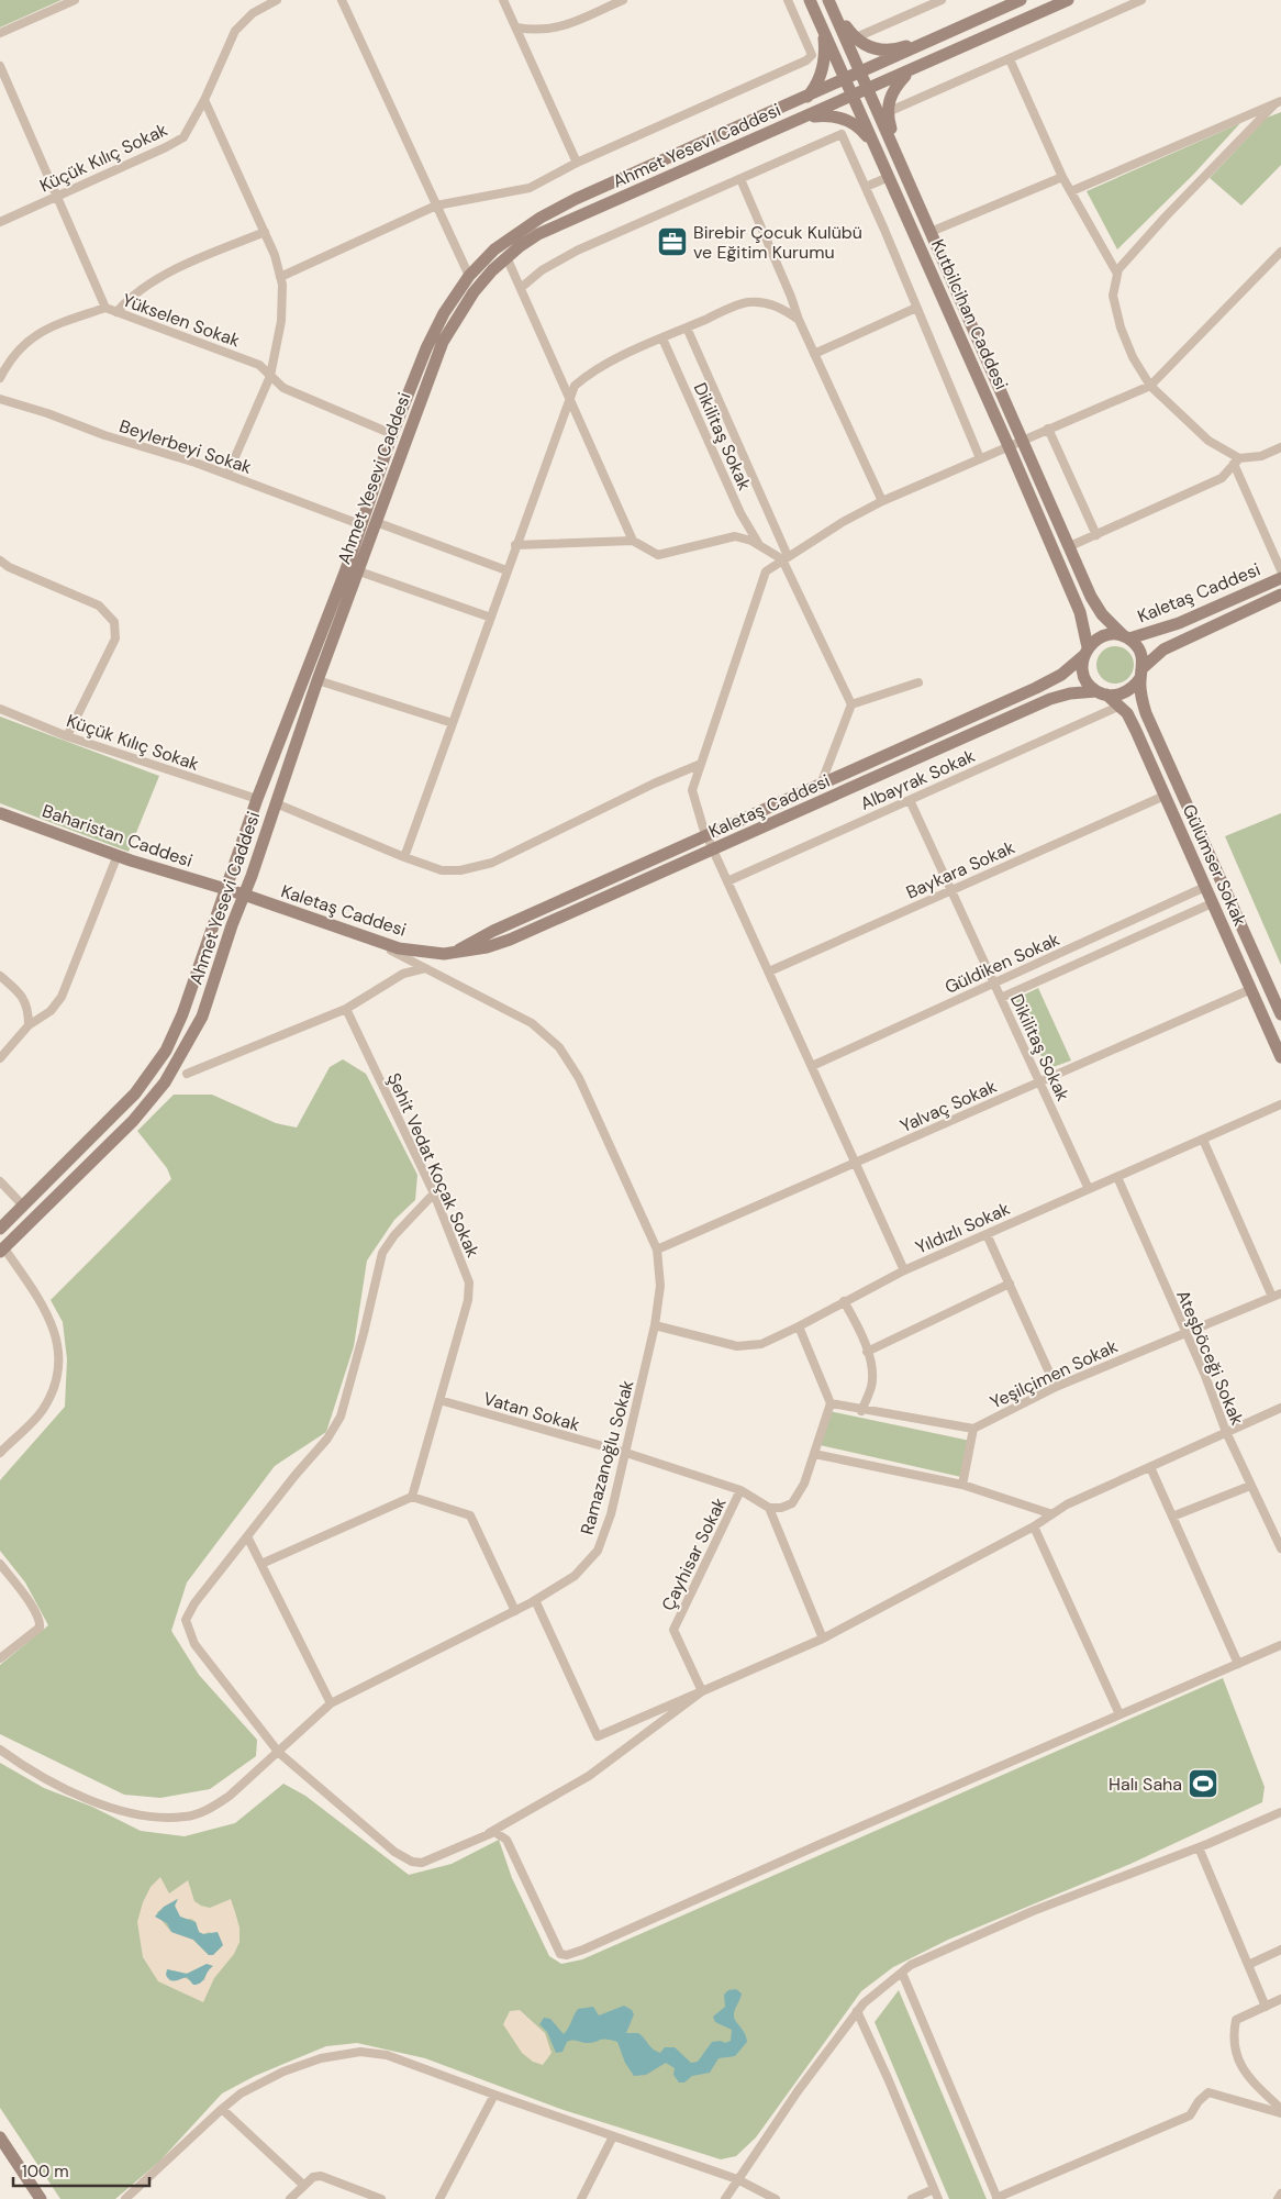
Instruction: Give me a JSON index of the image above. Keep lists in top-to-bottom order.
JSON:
{
  "streets": {
    "main road": [
      "Ahmet Yesevi Caddesi",
      "Kutbilcihan Caddesi",
      "Kaletaş Caddesi",
      "Baharistan Caddesi",
      "Gülümser Sokak"
    ],
    "street": [
      "Küçük Kılıç Sokak",
      "Yükselen Sokak",
      "Dikilitaş Sokak",
      "Beylerbeyi Sokak",
      "Albayrak Sokak",
      "Baykara Sokak",
      "Güldiken Sokak",
      "Yalvaç Sokak",
      "Şehit Vedat Koçak Sokak",
      "Yıldızlı Sokak",
      "Ateşböceği Sokak",
      "Yeşilçimen Sokak",
      "Vatan Sokak",
      "Ramazanoğlu Sokak",
      "Çayhisar Sokak"
    ]
  },
  "crossings": [
    ["Ahmet Yesevi Caddesi", "Küçük Kılıç Sokak"],
    ["Ahmet Yesevi Caddesi", "Kutbilcihan Caddesi"],
    ["Ahmet Yesevi Caddesi", "Yükselen Sokak"],
    ["Ahmet Yesevi Caddesi", "Beylerbeyi Sokak"],
    ["Ahmet Yesevi Caddesi", "Kaletaş Caddesi"],
    ["Ahmet Yesevi Caddesi", "Baharistan Caddesi"],
    ["Küçük Kılıç Sokak", "Yükselen Sokak"],
    ["Kutbilcihan Caddesi", "Kaletaş Caddesi"],
    ["Kutbilcihan Caddesi", "Gülümser Sokak"],
    ["Dikilitaş Sokak", "Albayrak Sokak"],
    ["Dikilitaş Sokak", "Baykara Sokak"],
    ["Dikilitaş Sokak", "Güldiken Sokak"],
    ["Dikilitaş Sokak", "Yalvaç Sokak"],
    ["Dikilitaş Sokak", "Yıldızlı Sokak"],
    ["Kaletaş Caddesi", "Baharistan Caddesi"],
    ["Kaletaş Caddesi", "Gülümser Sokak"],
    ["Kaletaş Caddesi", "Ramazanoğlu Sokak"],
    ["Albayrak Sokak", "Gülümser Sokak"],
    ["Gülümser Sokak", "Baykara Sokak"],
    ["Gülümser Sokak", "Güldiken Sokak"],
    ["Gülümser Sokak", "Yalvaç Sokak"],
    ["Yalvaç Sokak", "Ramazanoğlu Sokak"],
    ["Şehit Vedat Koçak Sokak", "Vatan Sokak"],
    ["Yıldızlı Sokak", "Ateşböceği Sokak"],
    ["Yıldızlı Sokak", "Ramazanoğlu Sokak"],
    ["Ateşböceği Sokak", "Yeşilçimen Sokak"],
    ["Vatan Sokak", "Ramazanoğlu Sokak"],
    ["Vatan Sokak", "Çayhisar Sokak"]
  ],
  "places": {
    "office": ["Birebir Çocuk Kulübü ve Eğitim Kurumu"],
    "sports": ["Halı Saha"]
  },
  "scale_bar": "100 m"
}
